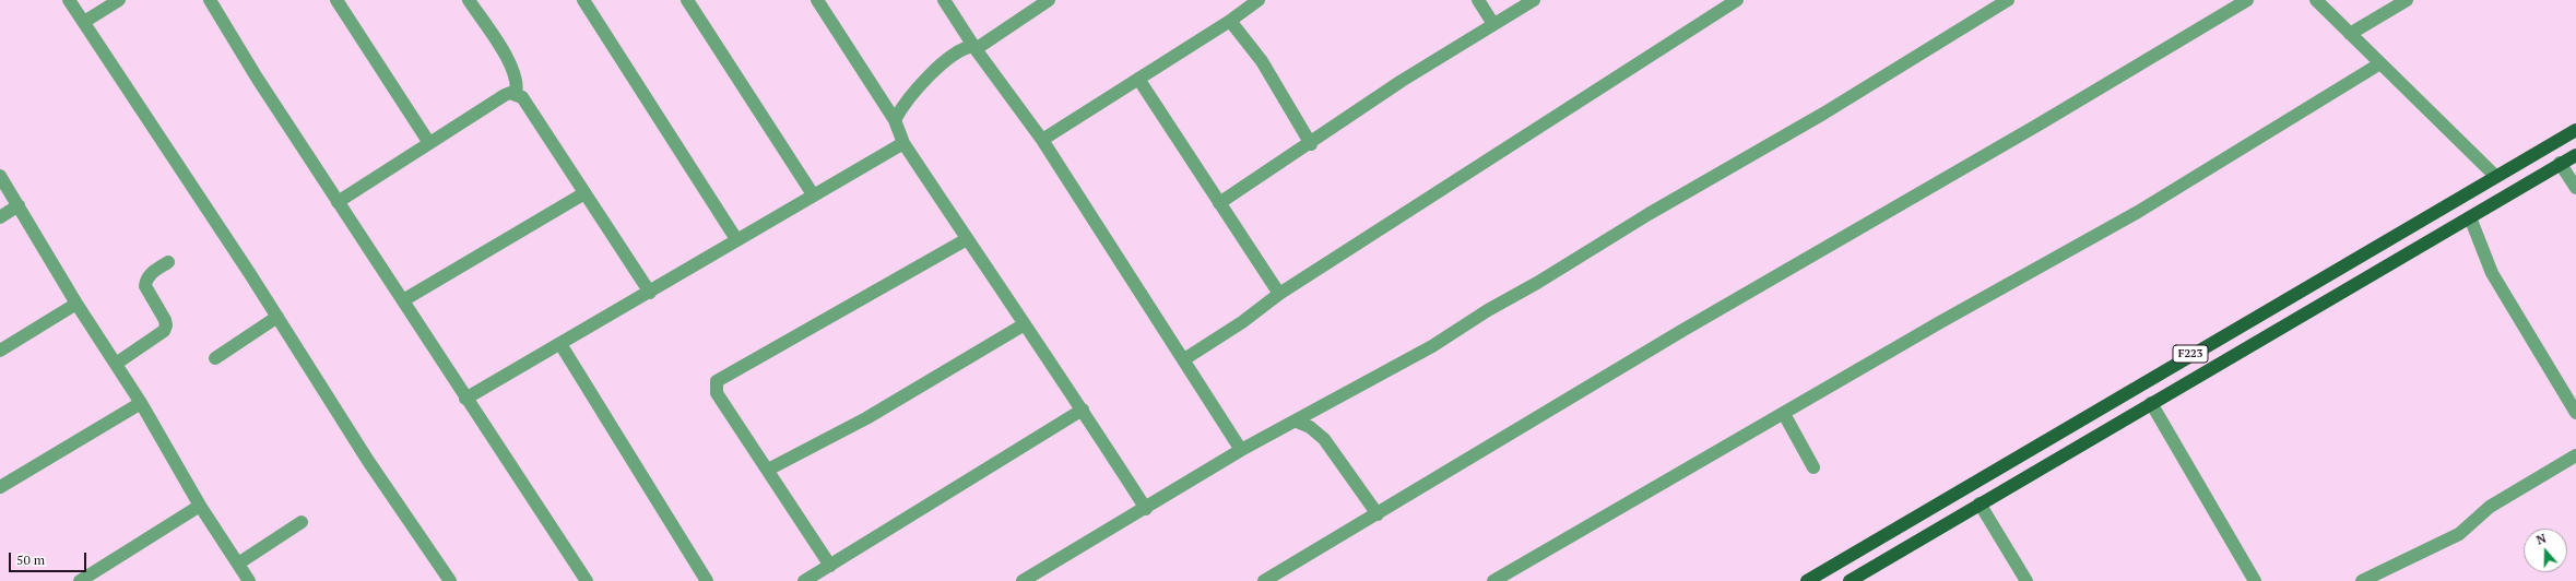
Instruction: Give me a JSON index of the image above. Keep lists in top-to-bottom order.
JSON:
{
  "streets": {
    "main road": ["F223"]
  },
  "scale_bar": "50 m",
  "north": "top"
}
